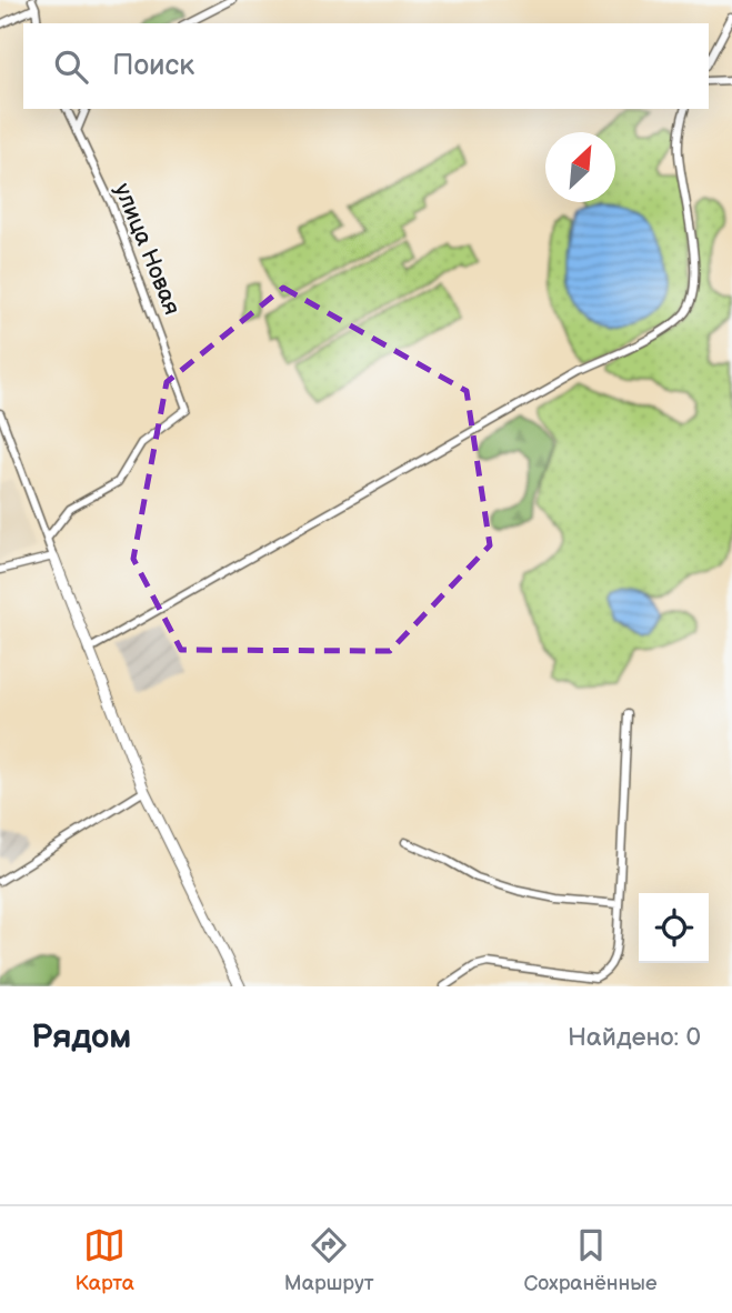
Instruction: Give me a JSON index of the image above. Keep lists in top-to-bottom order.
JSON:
{
  "streets": {
    "street": ["улица Новая"]
  },
  "north": "top right",
  "page": {
    "search": "Поиск",
    "heading": ["Рядом", "Найдено: 0"],
    "nav": ["Карта", "Маршрут", "Сохранённые"]
  }
}
